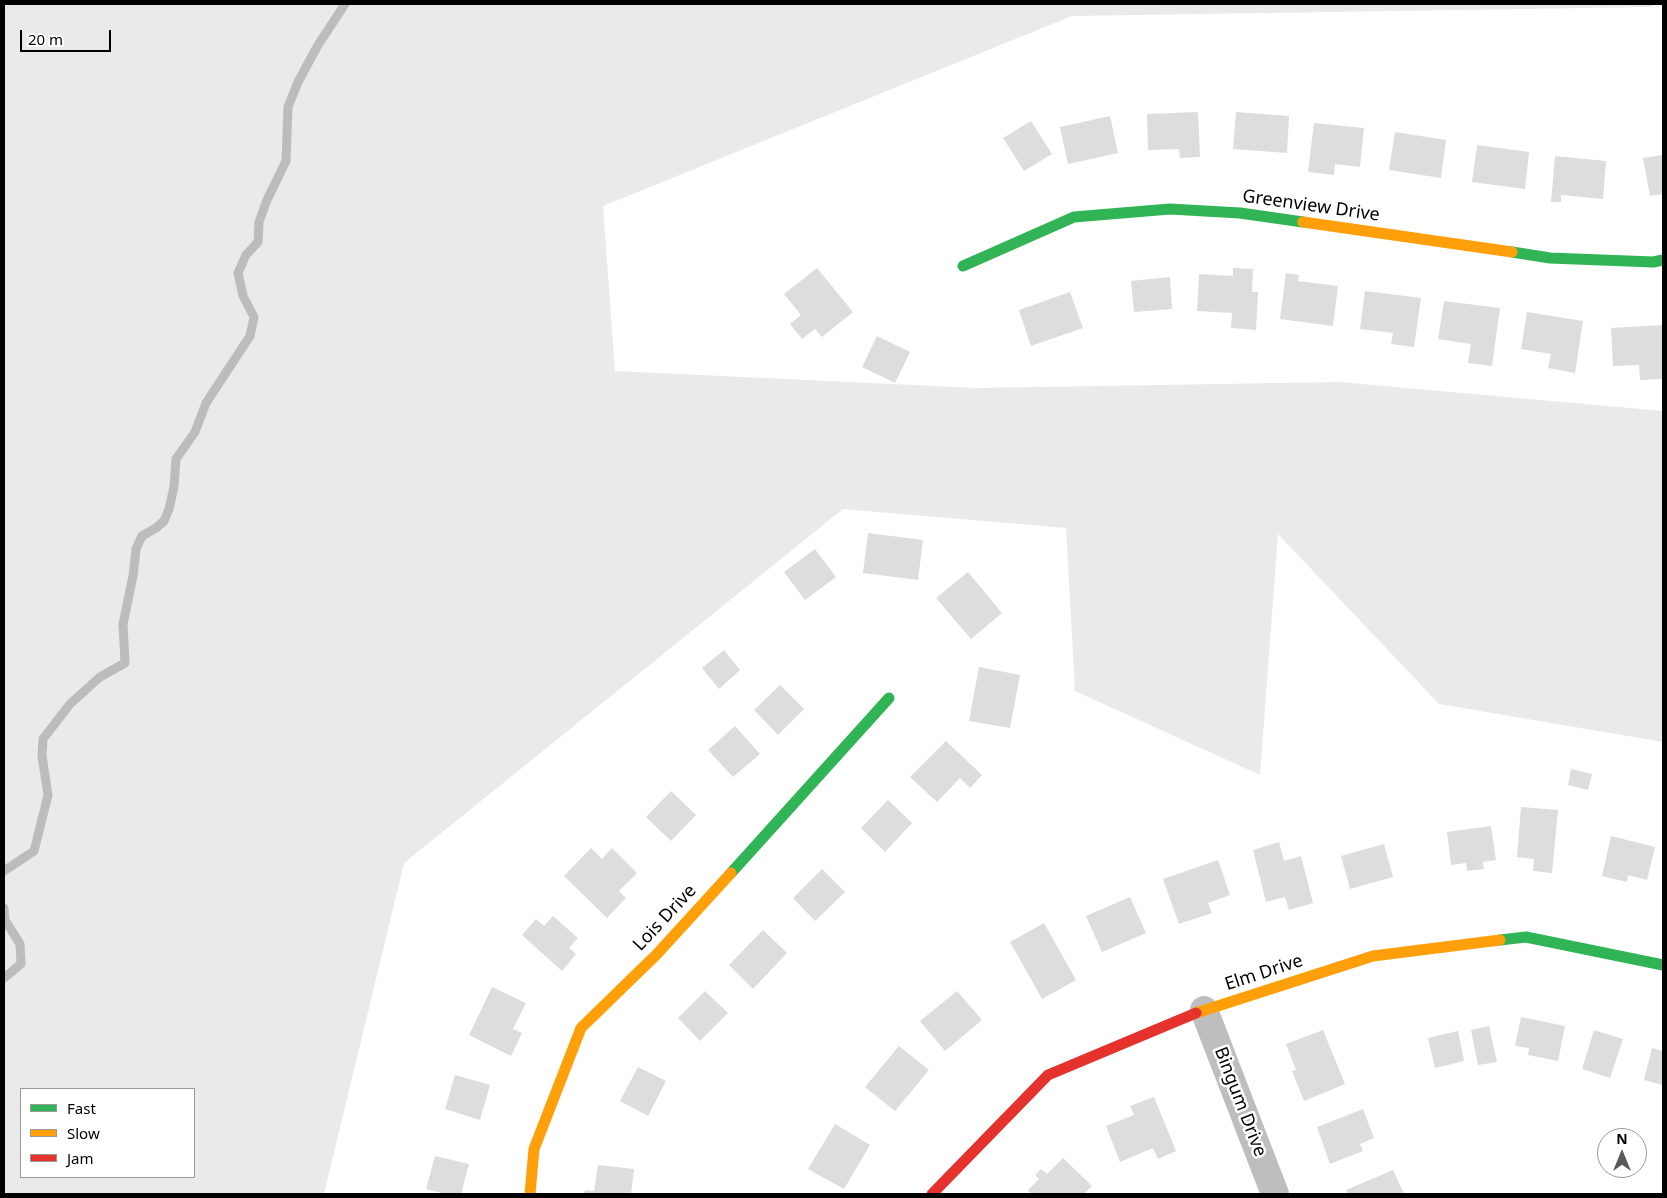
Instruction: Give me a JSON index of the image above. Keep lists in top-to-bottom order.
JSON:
{
  "streets": {
    "street": [
      "Greenview Drive",
      "Lois Drive",
      "Elm Drive",
      "Bingum Drive"
    ]
  },
  "crossings": [
    ["Elm Drive", "Bingum Drive"]
  ],
  "legend": ["Fast", "Slow", "Jam"],
  "scale_bar": "20 m",
  "north": "top"
}
